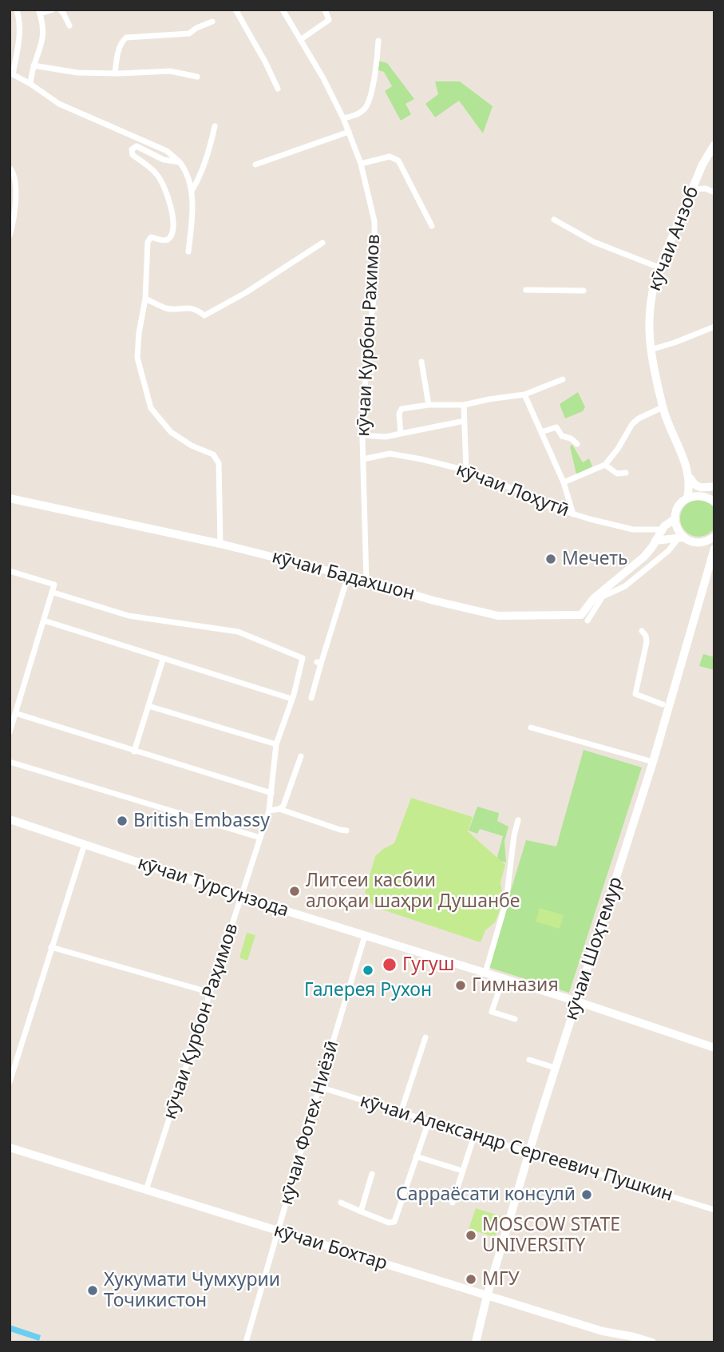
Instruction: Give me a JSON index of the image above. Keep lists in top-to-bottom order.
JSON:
{
  "streets": {
    "main road": [
      "кӯчаи Анзоб",
      "кӯчаи Бадахшон",
      "кӯчаи Турсунзода",
      "кӯчаи Шоҳтемур",
      "кӯчаи Бохтар"
    ],
    "street": [
      "кӯчаи Курбон Рахимов",
      "кӯчаи Лоҳутӣ",
      "кӯчаи Қурбон Раҳимов",
      "кӯчаи Фотех Ниёзӣ",
      "кӯчаи Александр Сергеевич Пушкин"
    ]
  },
  "crossings": [
    ["кӯчаи Курбон Рахимов", "кӯчаи Лоҳутӣ"],
    ["кӯчаи Курбон Рахимов", "кӯчаи Бадахшон"],
    ["кӯчаи Лоҳутӣ", "кӯчаи Бадахшон"],
    ["кӯчаи Турсунзода", "кӯчаи Шоҳтемур"],
    ["кӯчаи Турсунзода", "кӯчаи Қурбон Раҳимов"],
    ["кӯчаи Турсунзода", "кӯчаи Фотех Ниёзӣ"],
    ["кӯчаи Шоҳтемур", "кӯчаи Александр Сергеевич Пушкин"],
    ["кӯчаи Шоҳтемур", "кӯчаи Бохтар"],
    ["кӯчаи Қурбон Раҳимов", "кӯчаи Бохтар"],
    ["кӯчаи Фотех Ниёзӣ", "кӯчаи Александр Сергеевич Пушкин"],
    ["кӯчаи Фотех Ниёзӣ", "кӯчаи Бохтар"]
  ],
  "places": [
    "Мечеть",
    "British Embassy",
    "Литсеи касбии алоқаи шаҳри Душанбе",
    "Гугуш",
    "Галерея Рухон",
    "Гимназия",
    "Сарраёсати консулӣ",
    "MOSCOW STATE UNIVERSITY",
    "МГУ",
    "Хукумати Чумхурии Точикистон"
  ]
}
